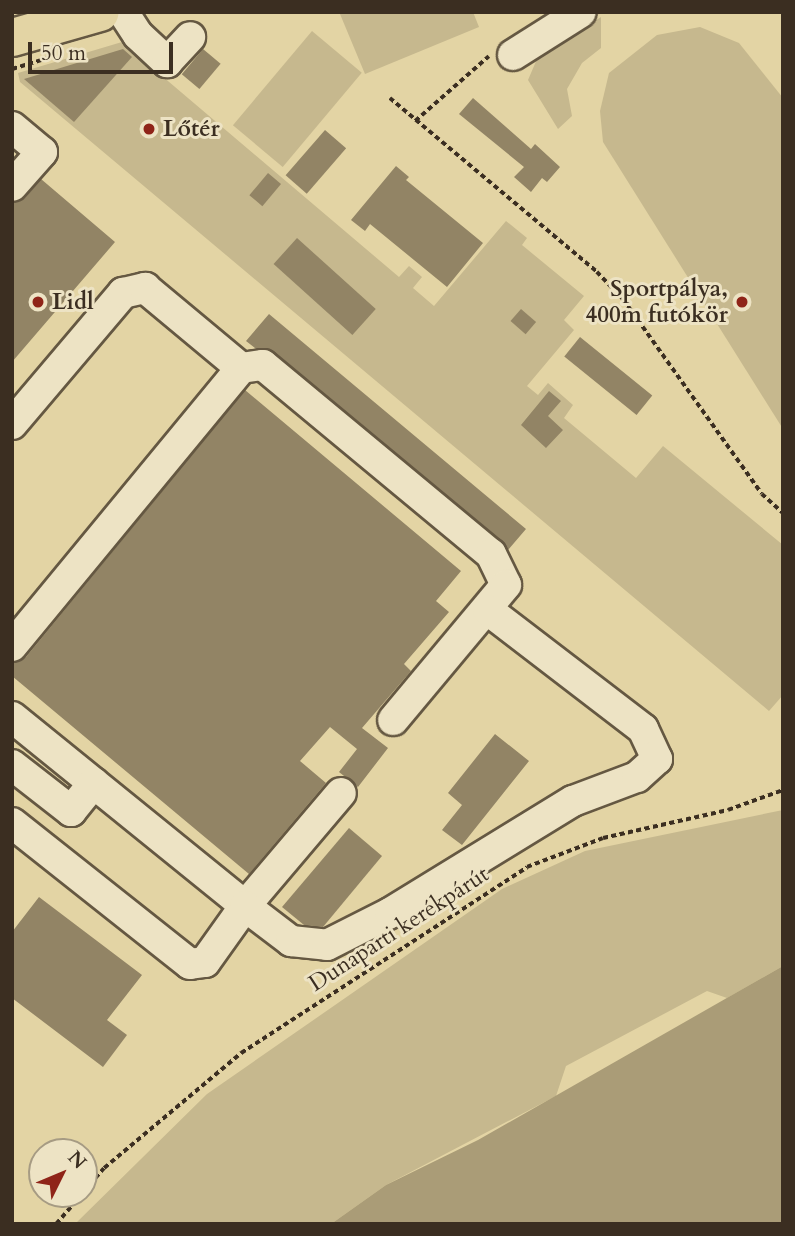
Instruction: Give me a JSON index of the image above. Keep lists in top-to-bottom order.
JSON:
{
  "streets": {
    "path": ["Dunaparti kerékpárút"]
  },
  "places": ["Lőtér", "Lidl", "Sportpálya, 400m futókör"],
  "scale_bar": "50 m",
  "north": "top right"
}
